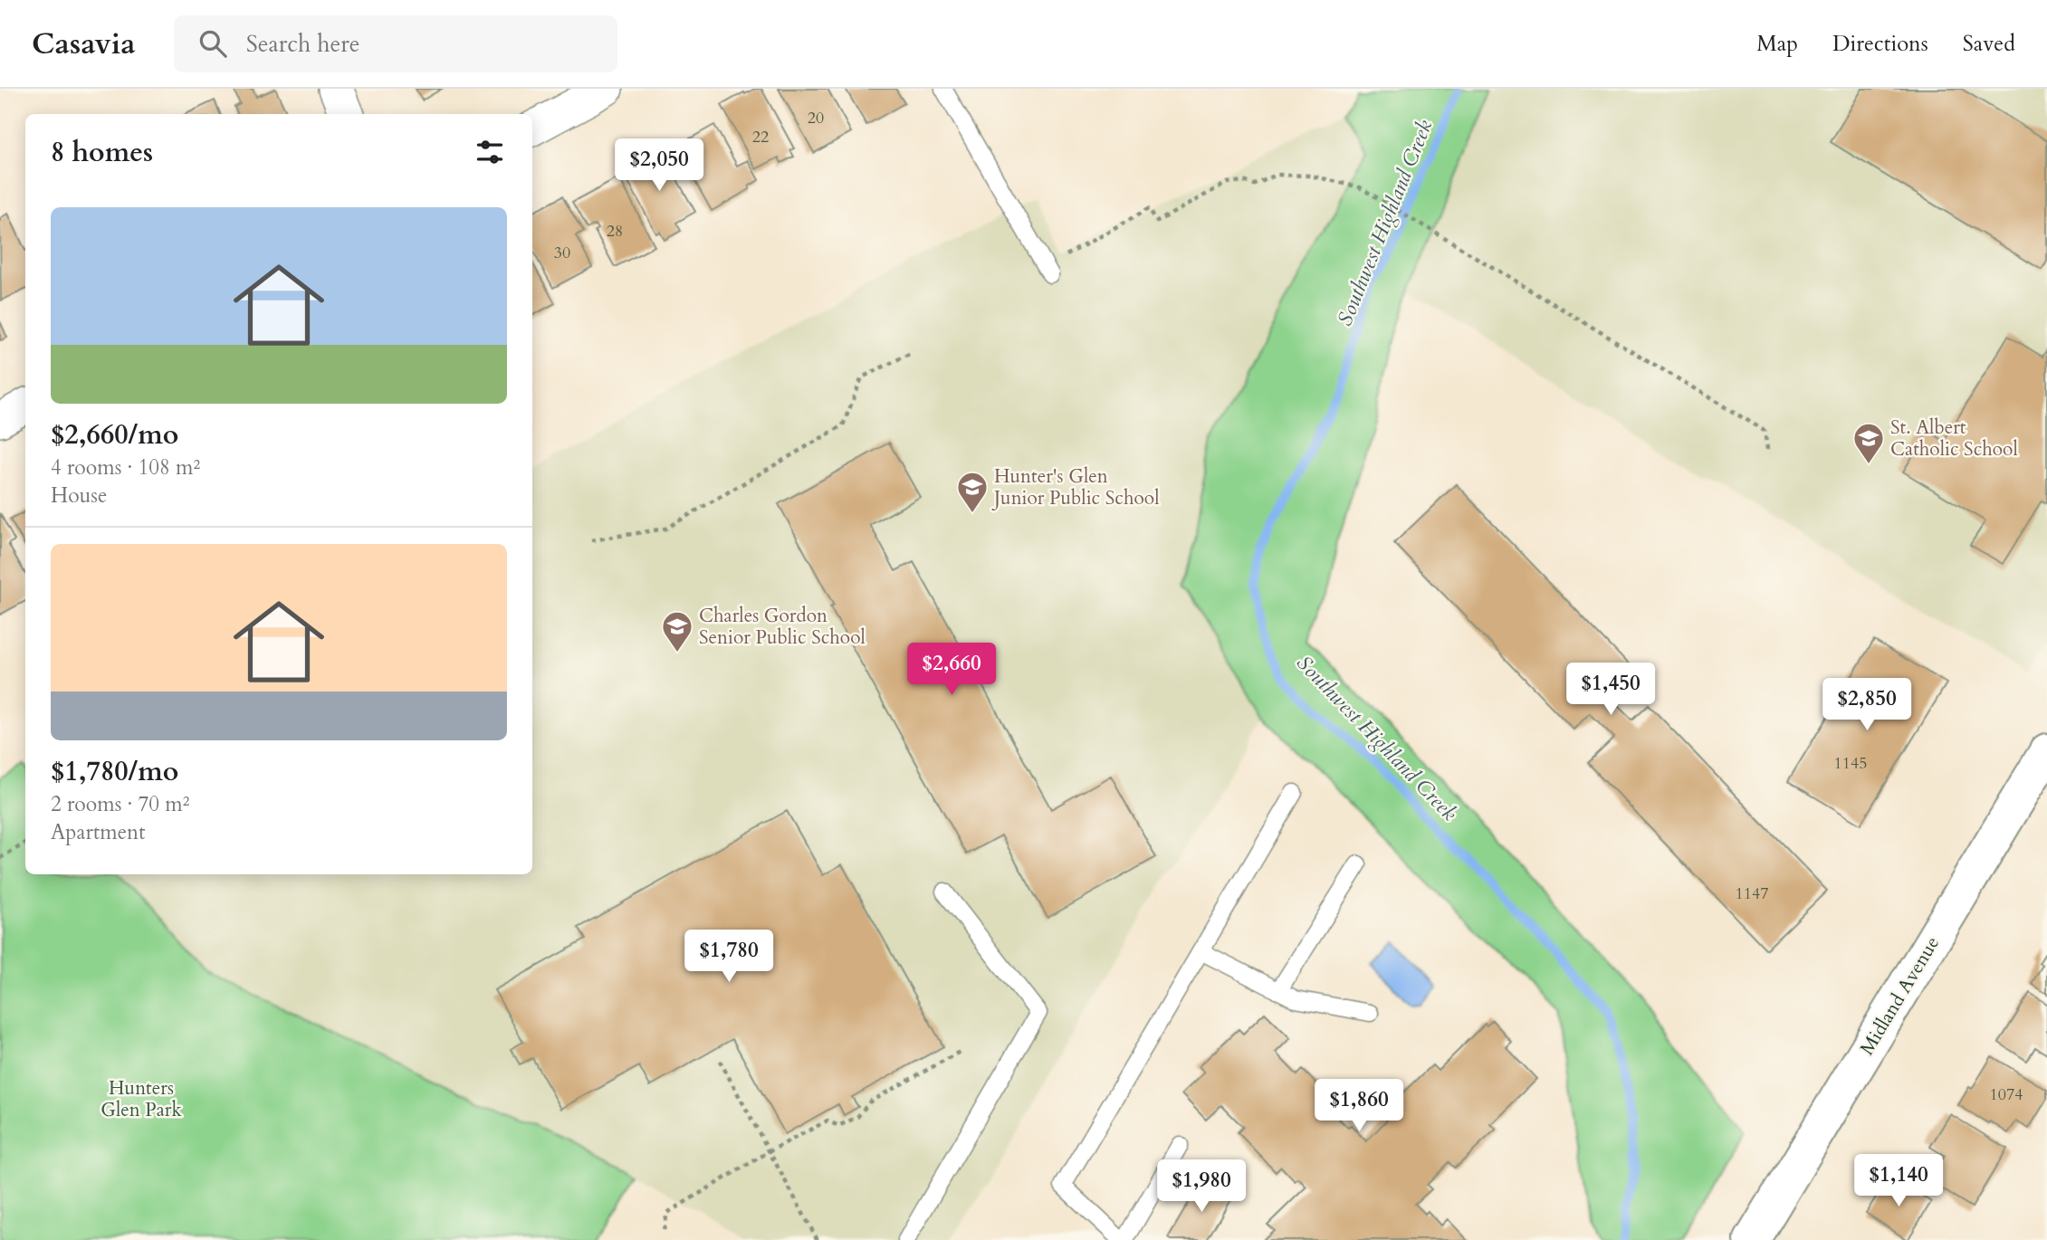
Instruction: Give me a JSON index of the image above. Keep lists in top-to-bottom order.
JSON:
{
  "streets": {
    "main road": ["Midland Avenue"]
  },
  "water": ["Southwest Highland Creek"],
  "parks": ["Hunters Glen Park"],
  "places": {
    "school or university": ["St. Albert Catholic School", "Hunter's Glen Junior Public School", "Charles Gordon Senior Public School"]
  },
  "house_numbers": [
    "20",
    "22",
    "28",
    "30",
    "1145",
    "1147",
    "1074"
  ],
  "page": {
    "header": "Casavia",
    "search": "Search here",
    "nav": ["Map", "Directions", "Saved"],
    "heading": "8 homes",
    "price": [
      "$2,050",
      "$2,660",
      "$1,450",
      "$2,850",
      "$1,780",
      "$1,860",
      "$1,140",
      "$1,980"
    ],
    "list": [
      {
        "name": "$2,660/mo",
        "note": "4 rooms · 108 m² · House"
      },
      {
        "name": "$1,780/mo",
        "note": "2 rooms · 70 m² · Apartment"
      }
    ]
  }
}
